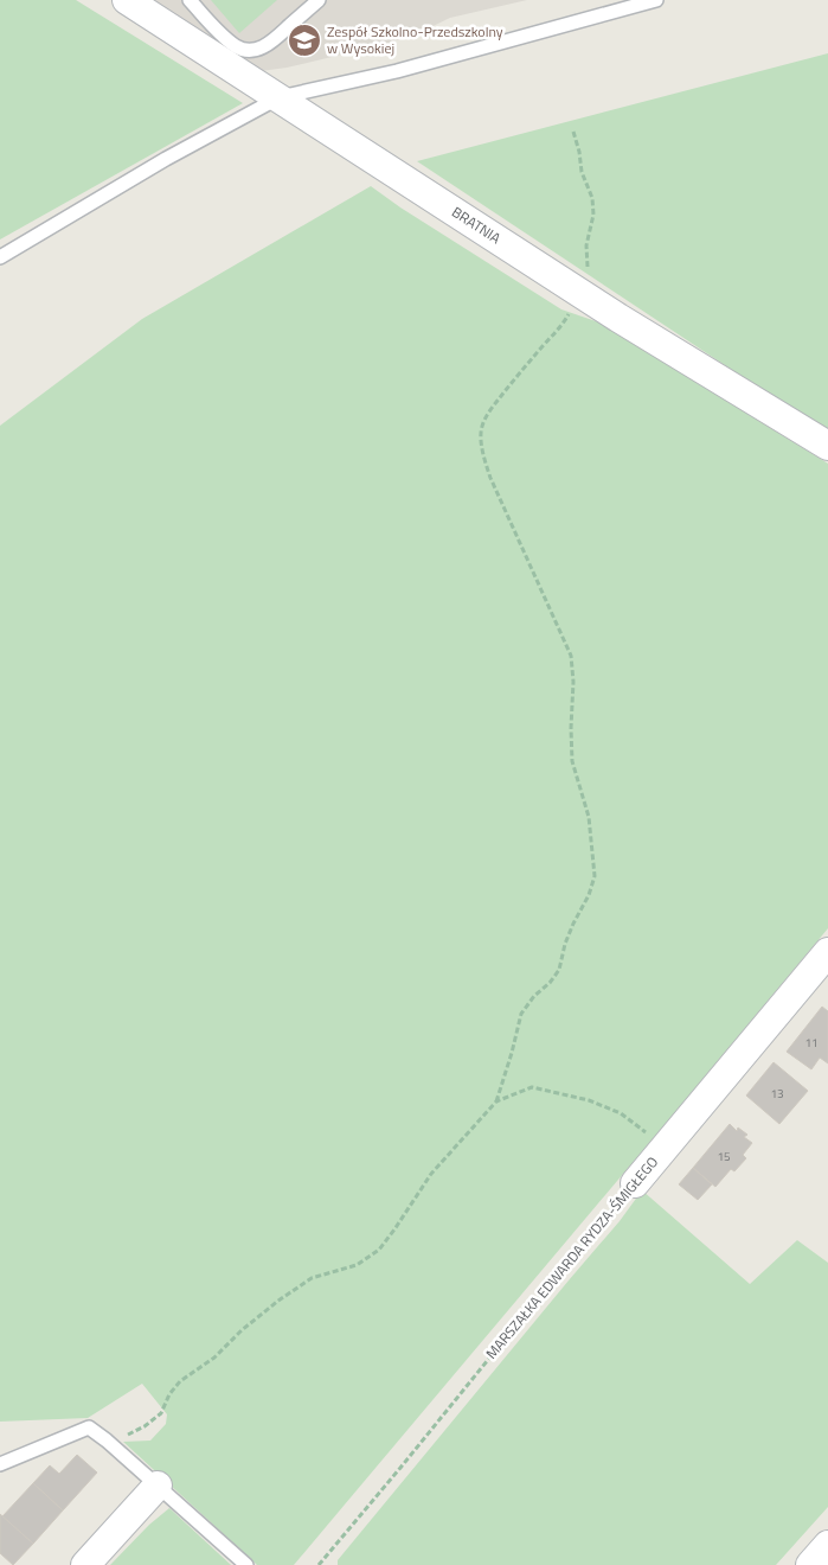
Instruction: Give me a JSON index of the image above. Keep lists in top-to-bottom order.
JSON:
{
  "streets": {
    "street": ["BRATNIA", "MARSZAŁKA EDWARDA RYDZA-ŚMIGŁEGO"]
  },
  "places": {
    "school or university": ["Zespół Szkolno-Przedszkolny w Wysokiej"]
  },
  "house_numbers": ["11", "13", "15"]
}
